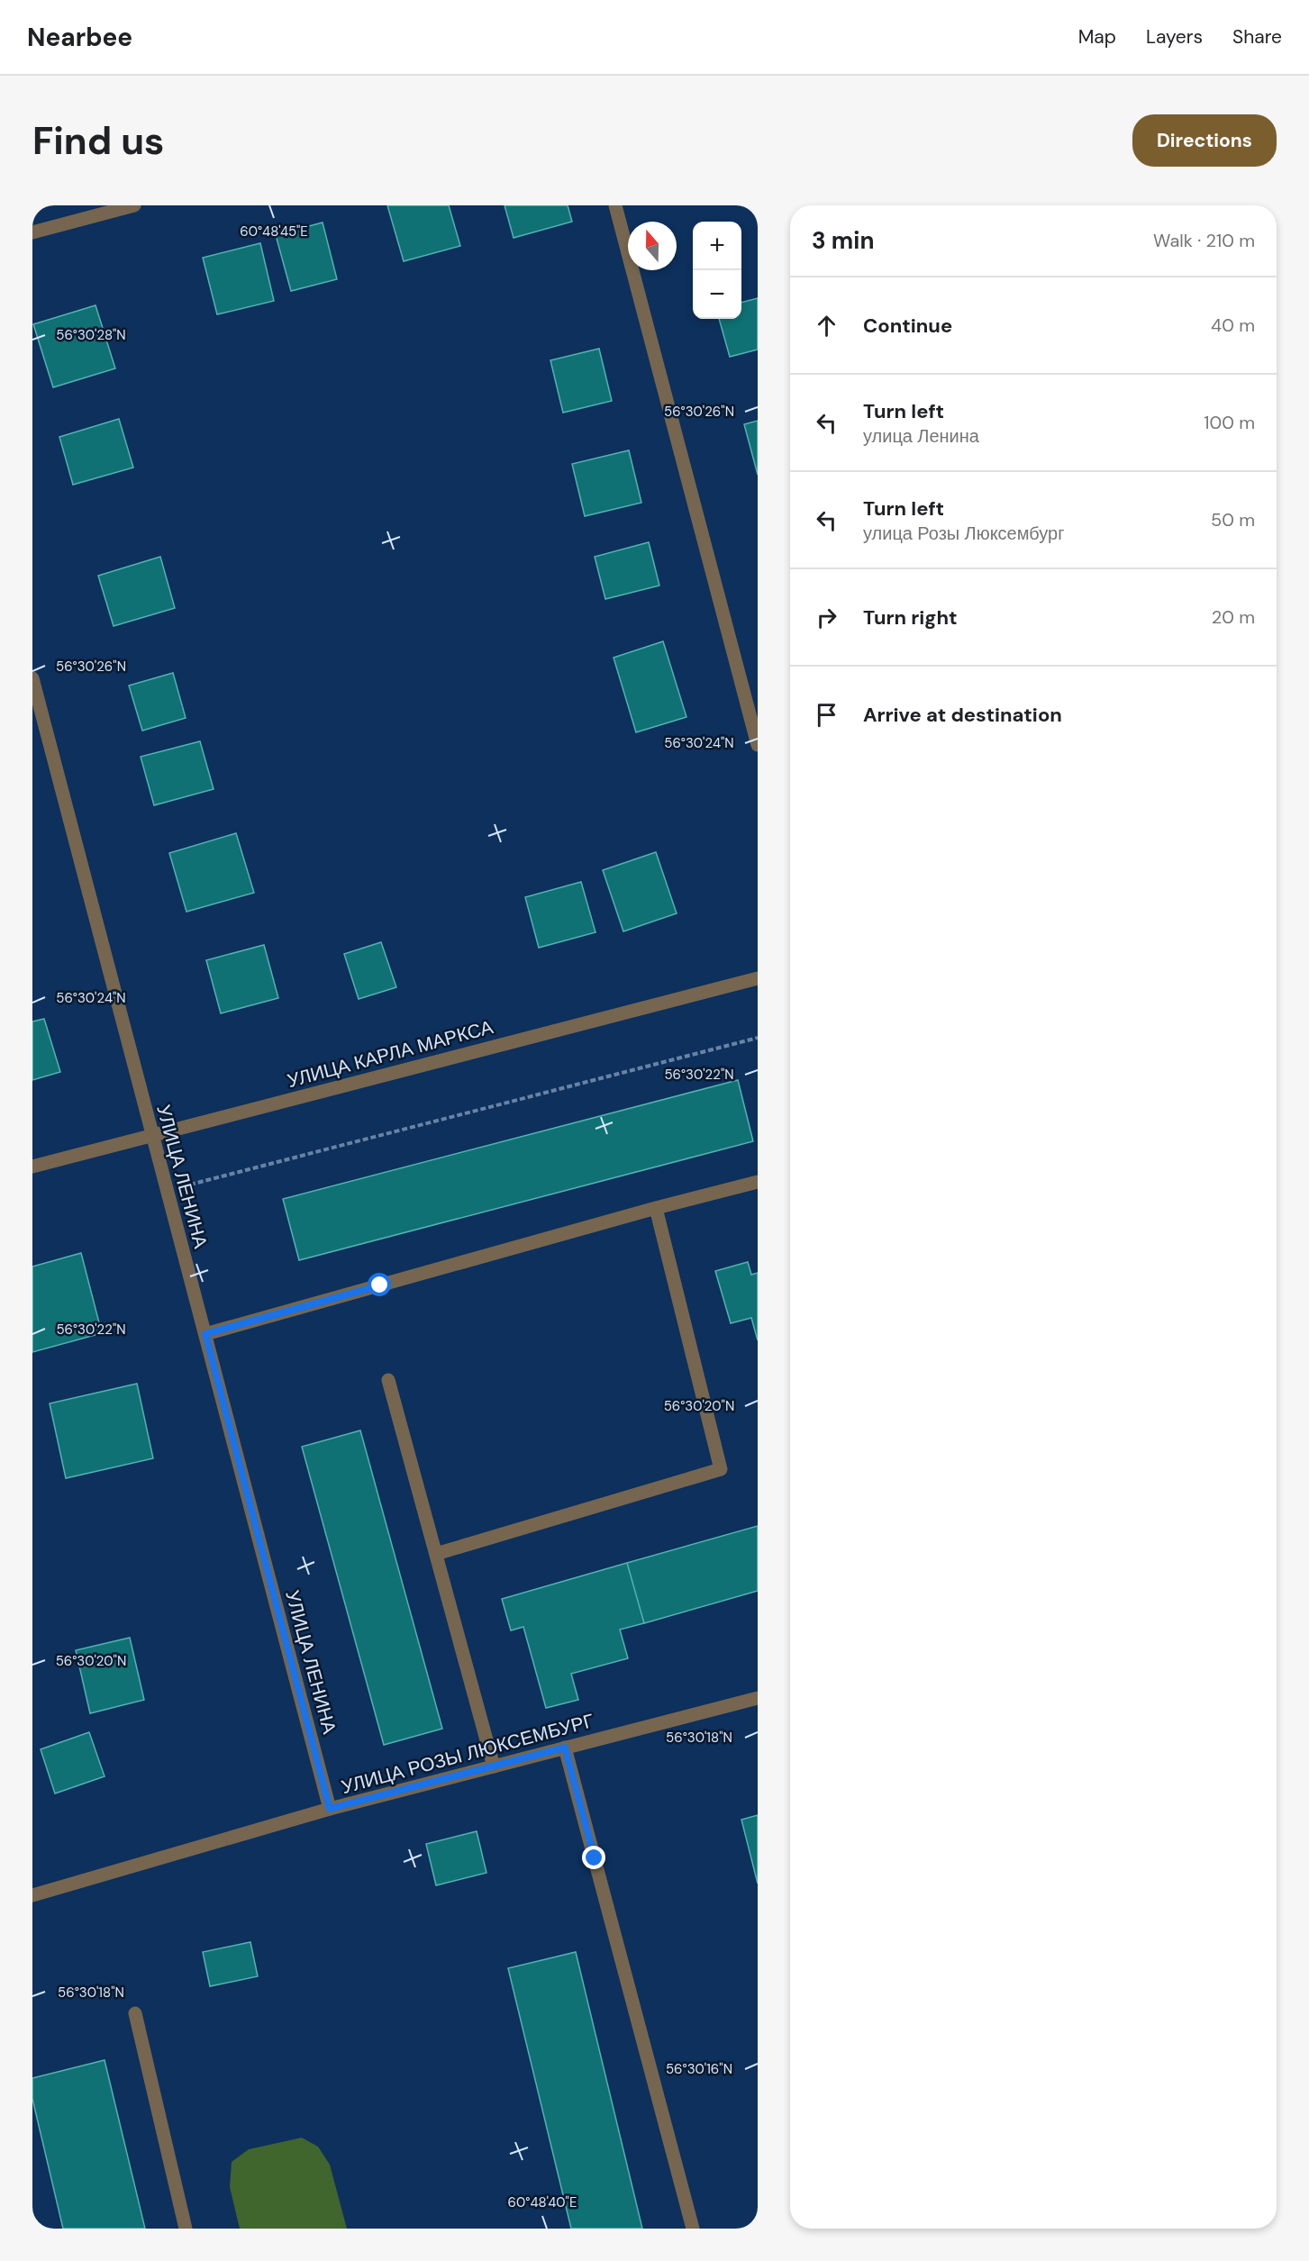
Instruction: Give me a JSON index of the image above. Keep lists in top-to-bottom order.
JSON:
{
  "streets": {
    "street": ["УЛИЦА КАРЛА МАРКСА", "УЛИЦА ЛЕНИНА", "УЛИЦА РОЗЫ ЛЮКСЕМБУРГ"]
  },
  "crossings": [
    ["УЛИЦА КАРЛА МАРКСА", "УЛИЦА ЛЕНИНА"],
    ["УЛИЦА ЛЕНИНА", "УЛИЦА РОЗЫ ЛЮКСЕМБУРГ"]
  ],
  "north": "top",
  "page": {
    "header": "Nearbee",
    "nav": ["Map", "Layers", "Share"],
    "buttons": "Directions",
    "title": "Find us",
    "heading": ["3 min", "Walk · 210 m"],
    "map_buttons": ["+", "−"],
    "list": [
      ["Continue", "40 m"],
      ["Turn left", "улица Ленина", "100 m"],
      ["Turn left", "улица Розы Люксембург", "50 m"],
      ["Turn right", "20 m"],
      "Arrive at destination"
    ]
  },
  "coordinates": [
    "60°48'45\"E",
    "56°30'28\"N",
    "56°30'26\"N",
    "56°30'24\"N",
    "56°30'22\"N",
    "56°30'20\"N",
    "56°30'18\"N",
    "56°30'16\"N",
    "60°48'40\"E"
  ]
}
